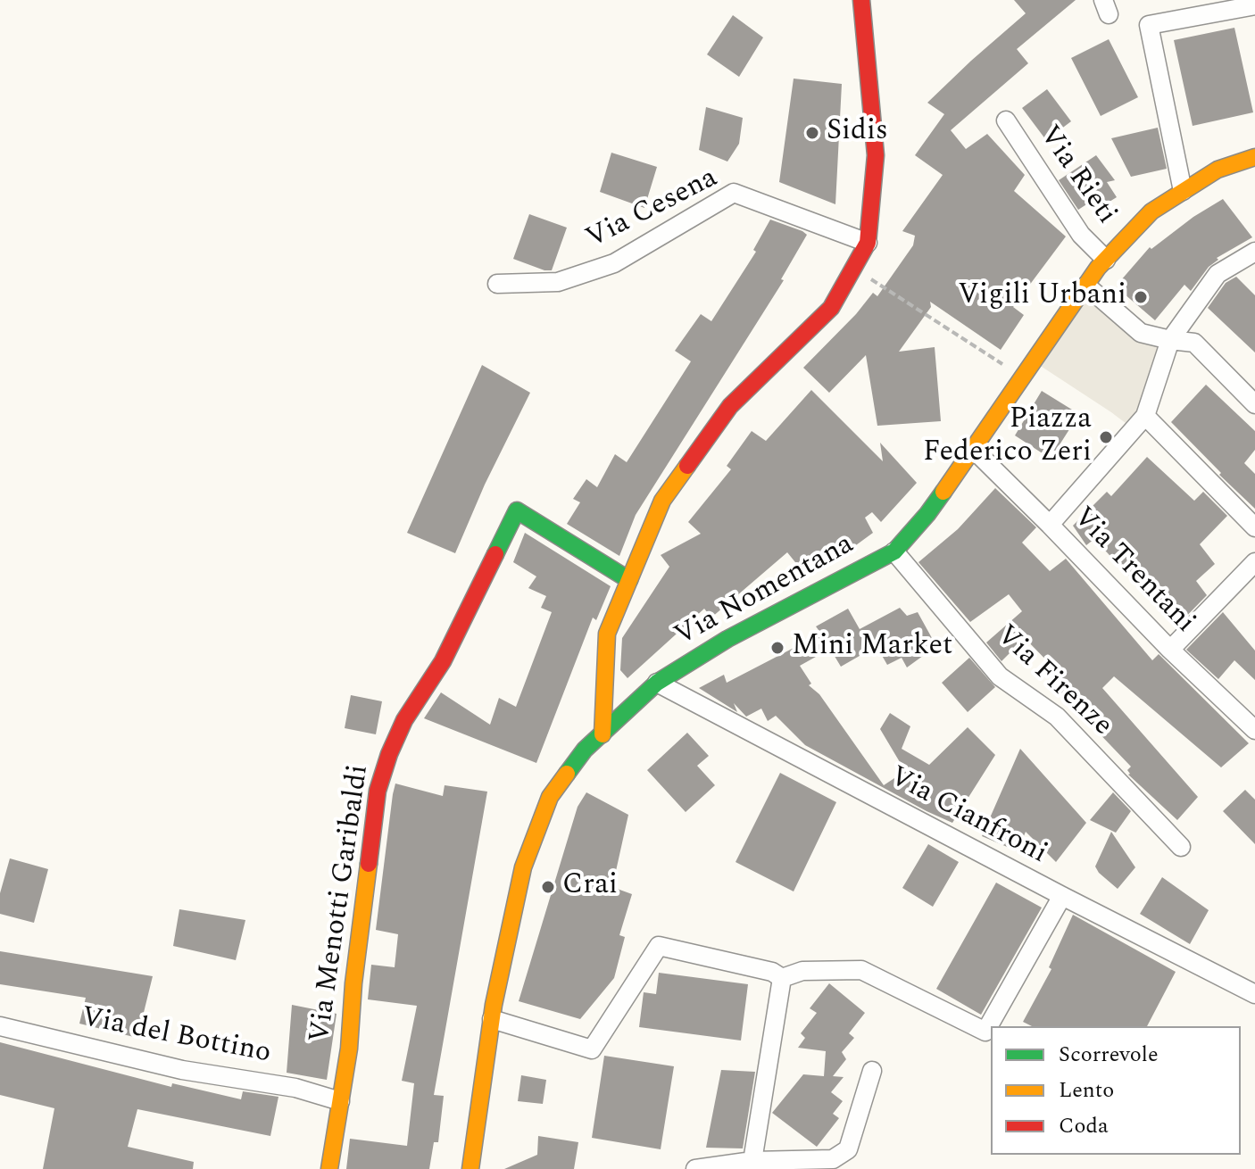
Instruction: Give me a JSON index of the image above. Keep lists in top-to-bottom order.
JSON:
{
  "streets": {
    "street": [
      "Via Rieti",
      "Via Cesena",
      "Via Trentani",
      "Via Nomentana",
      "Via Firenze",
      "Via Cianfroni",
      "Via Menotti Garibaldi",
      "Via del Bottino"
    ]
  },
  "crossings": [
    ["Via Rieti", "Via Nomentana"],
    ["Via Trentani", "Via Nomentana"],
    ["Via Nomentana", "Via Firenze"],
    ["Via Nomentana", "Via Cianfroni"],
    ["Via Menotti Garibaldi", "Via del Bottino"]
  ],
  "places": [
    "Sidis",
    "Vigili Urbani",
    "Piazza Federico Zeri",
    "Mini Market",
    "Crai"
  ],
  "legend": ["Scorrevole", "Lento", "Coda"]
}
